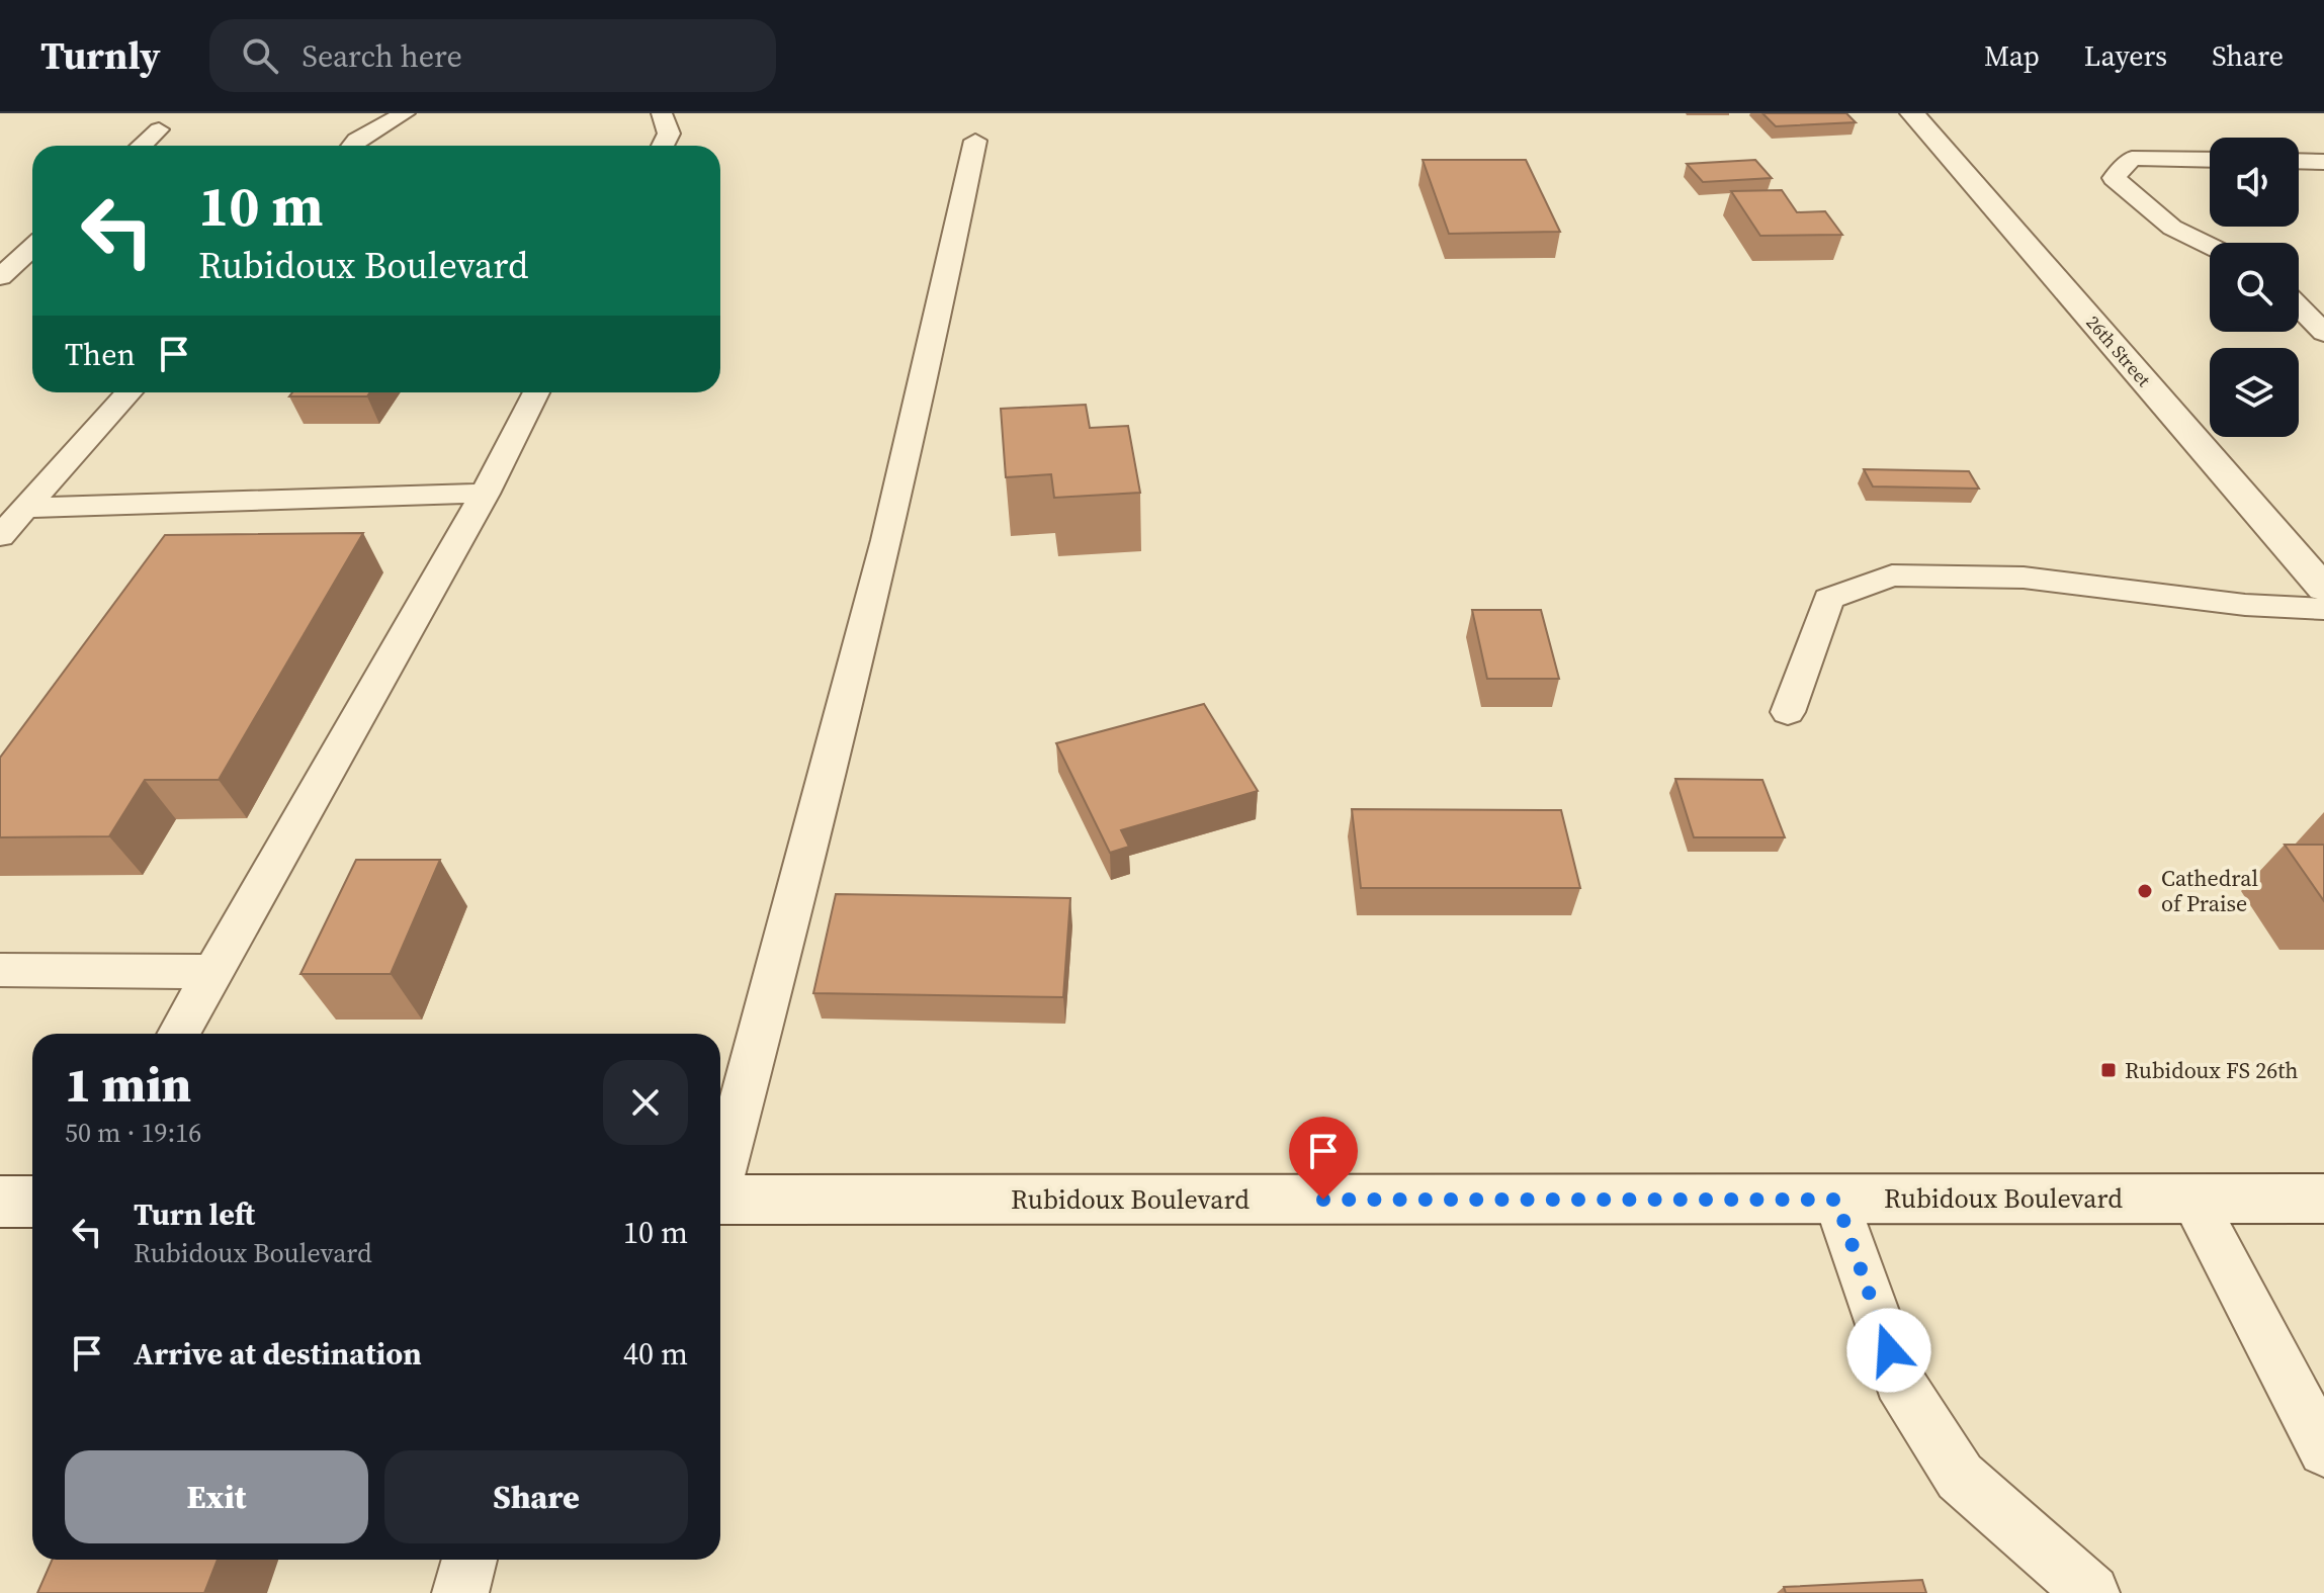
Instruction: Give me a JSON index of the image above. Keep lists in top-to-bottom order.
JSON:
{
  "streets": {
    "street": ["26th Street", "Rubidoux Boulevard"]
  },
  "places": {
    "other": ["Cathedral of Praise"],
    "transit": ["Rubidoux FS 26th"]
  },
  "page": {
    "header": "Turnly",
    "search": "Search here",
    "nav": ["Map", "Layers", "Share"],
    "turn": ["10 m", "Rubidoux Boulevard"],
    "then": "Then",
    "heading": ["1 min", "50 m · 19:16"],
    "list": [
      {
        "name": "Turn left",
        "note": "Rubidoux Boulevard",
        "value": "10 m"
      },
      {
        "name": "Arrive at destination",
        "value": "40 m"
      }
    ],
    "buttons": ["Exit", "Share"]
  }
}
